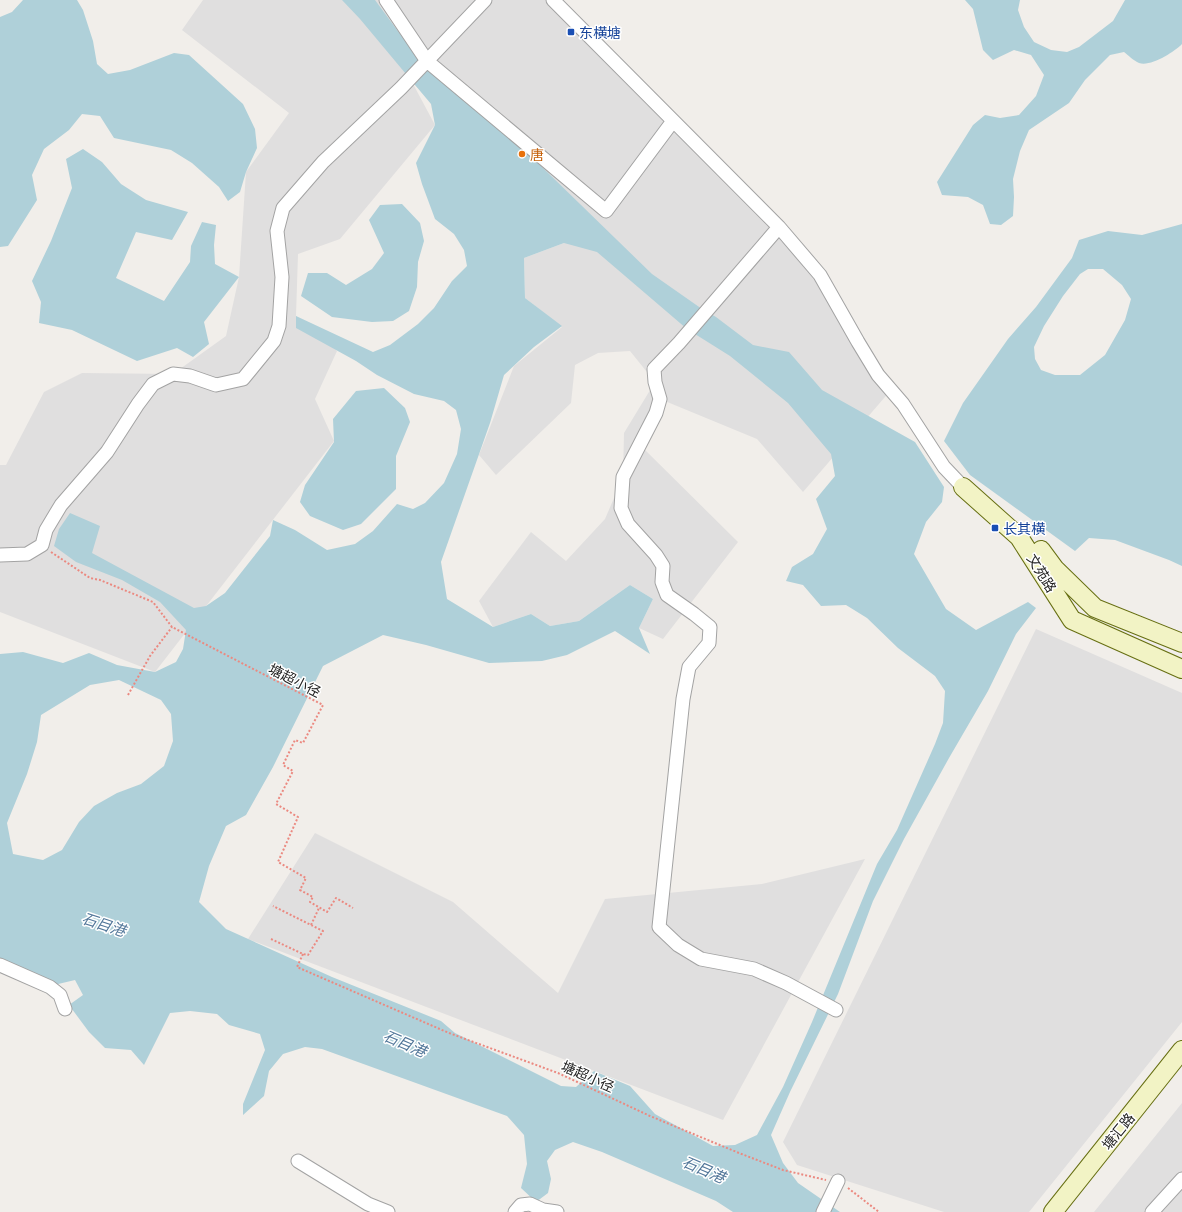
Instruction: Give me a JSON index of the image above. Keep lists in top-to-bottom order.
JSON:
{
  "streets": {
    "street": ["文苑路", "塘汇路"],
    "path": ["塘超小径"]
  },
  "water": ["石目港"],
  "places": {
    "transit": ["东横塘", "长其横"],
    "other": ["唐"]
  }
}
